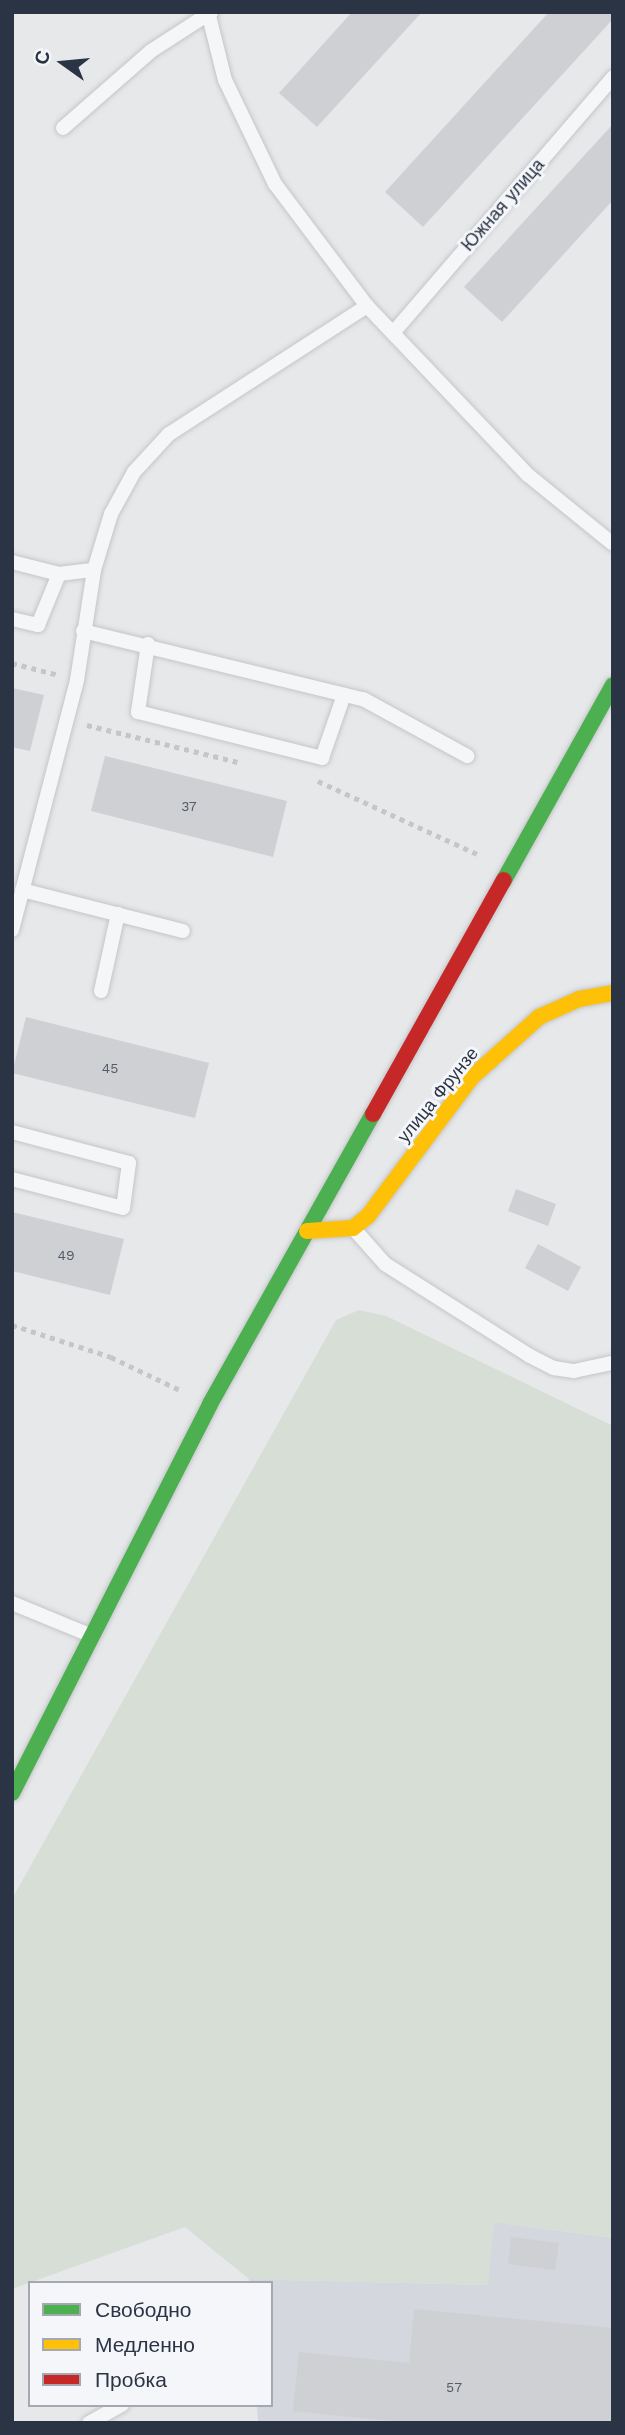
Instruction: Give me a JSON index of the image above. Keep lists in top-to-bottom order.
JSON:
{
  "streets": {
    "main road": ["улица Фрунзе"],
    "lane": ["Южная улица"]
  },
  "house_numbers": [
    "37",
    "45",
    "49",
    "57"
  ],
  "legend": ["Свободно", "Медленно", "Пробка"],
  "north": "left"
}
